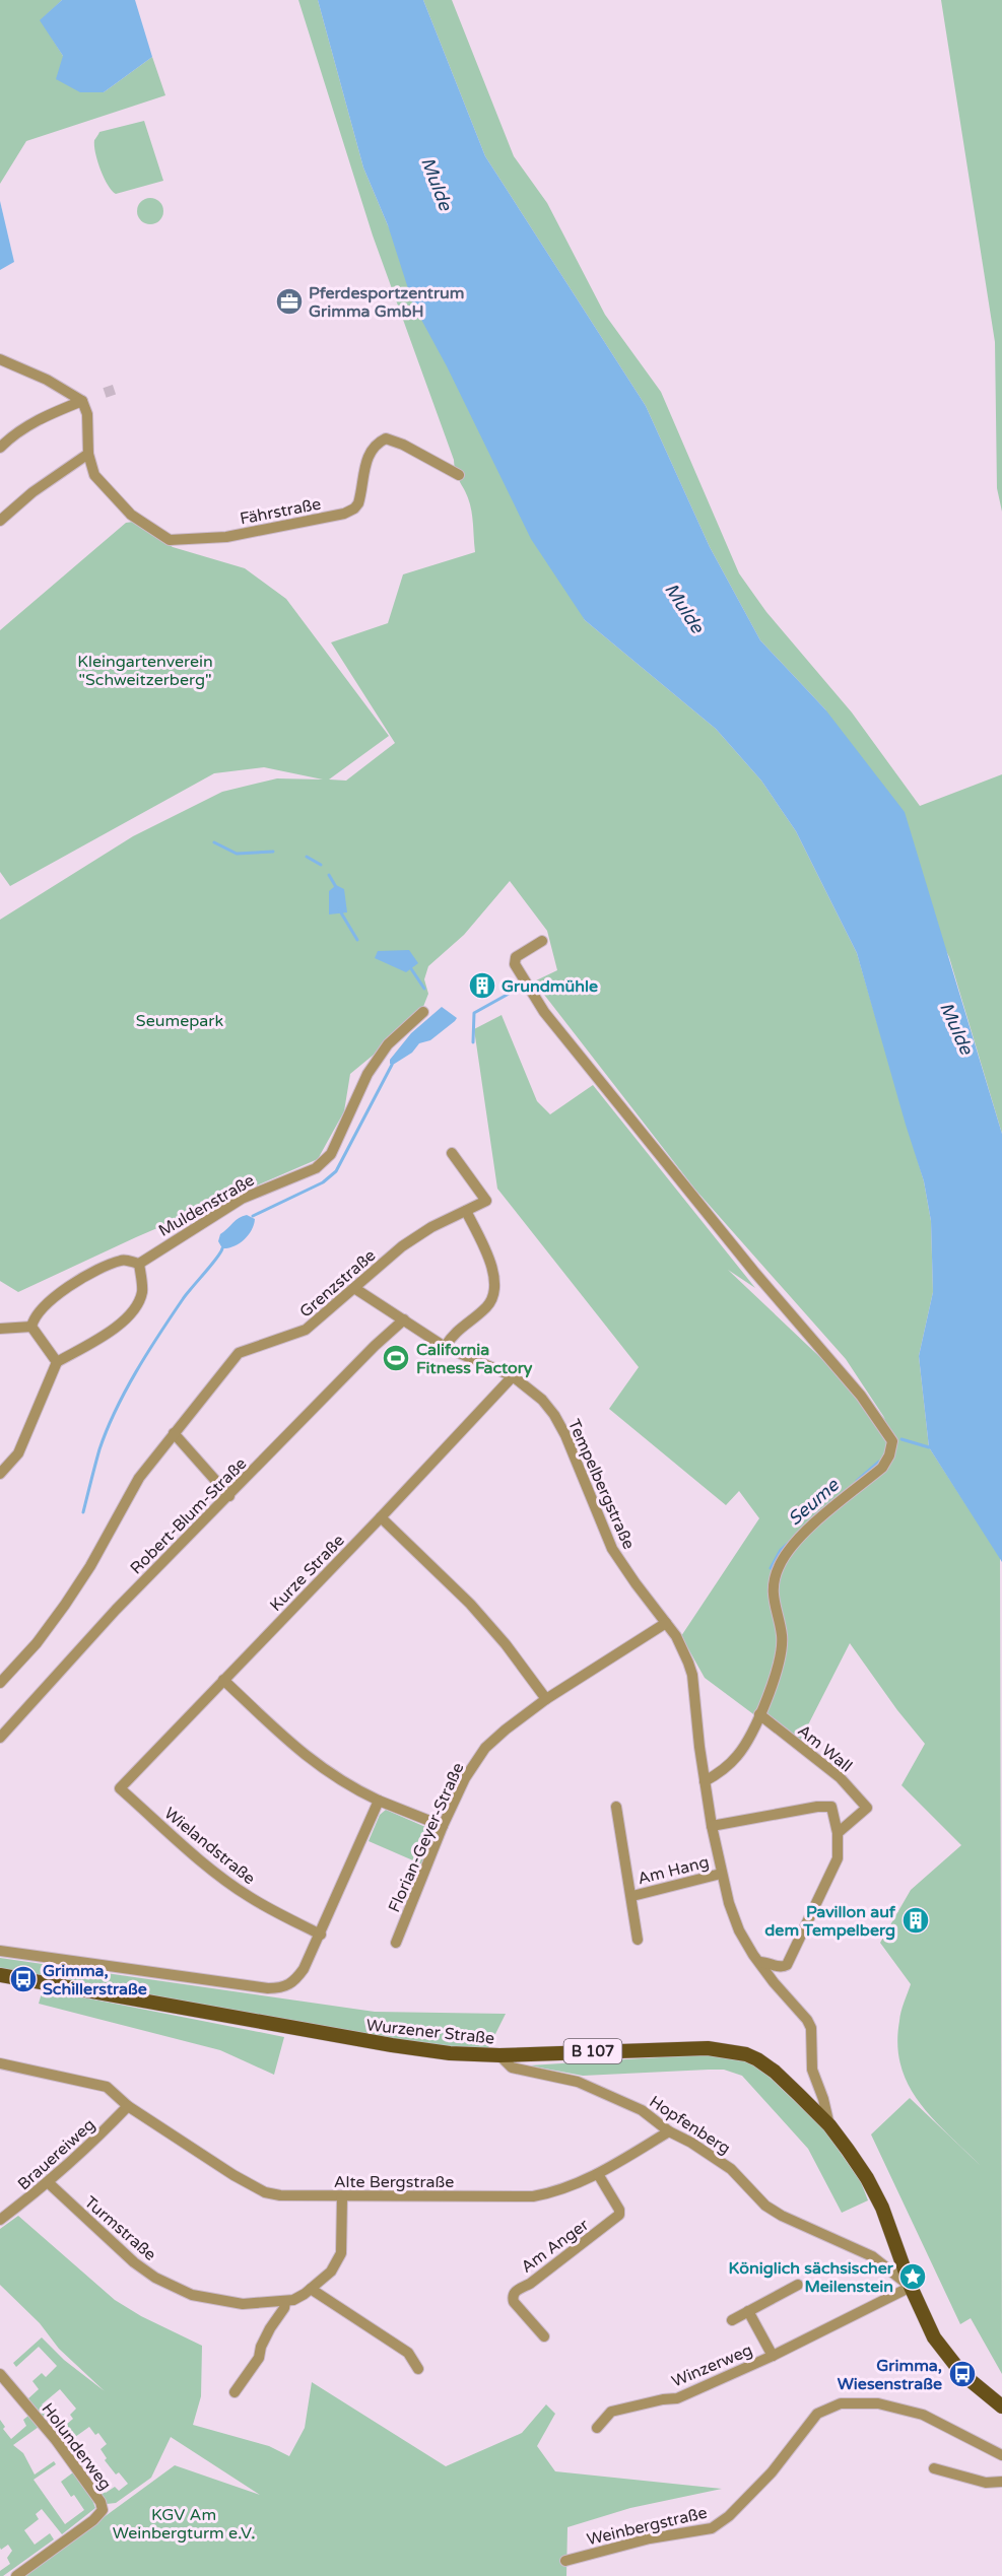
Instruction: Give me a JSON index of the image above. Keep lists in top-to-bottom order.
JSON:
{
  "streets": {
    "main road": ["Wurzener Straße", "B 107"],
    "street": [
      "Fährstraße",
      "Muldenstraße",
      "Grenzstraße",
      "Tempelbergstraße",
      "Robert-Blum-Straße",
      "Kurze Straße",
      "Am Wall",
      "Florian-Geyer-Straße",
      "Wielandstraße",
      "Am Hang",
      "Hopfenberg",
      "Brauereiweg",
      "Alte Bergstraße",
      "Turmstraße",
      "Am Anger",
      "Winzerweg",
      "Holunderweg",
      "Weinbergstraße"
    ]
  },
  "crossings": [
    ["Grenzstraße", "Tempelbergstraße"],
    ["Tempelbergstraße", "Robert-Blum-Straße"],
    ["Tempelbergstraße", "Kurze Straße"],
    ["Tempelbergstraße", "Florian-Geyer-Straße"],
    ["Tempelbergstraße", "Am Hang"],
    ["Tempelbergstraße", "Wurzener Straße"],
    ["Kurze Straße", "Wielandstraße"],
    ["Wurzener Straße", "Hopfenberg"],
    ["Wurzener Straße", "Winzerweg"],
    ["Hopfenberg", "Alte Bergstraße"],
    ["Hopfenberg", "Winzerweg"],
    ["Brauereiweg", "Alte Bergstraße"],
    ["Brauereiweg", "Turmstraße"],
    ["Alte Bergstraße", "Turmstraße"],
    ["Alte Bergstraße", "Am Anger"]
  ],
  "water": ["Mulde", "Seume"],
  "parks": ["Kleingartenverein \"Schweitzerberg\"", "Seumepark", "KGV Am Weinbergturm e.V."],
  "places": {
    "office": ["Pferdesportzentrum Grimma GmbH"],
    "building": ["Grundmühle", "Pavillon auf dem Tempelberg"],
    "sports": ["California Fitness Factory"],
    "bus stop": ["Grimma, Schillerstraße", "Grimma, Wiesenstraße"],
    "place": ["Königlich sächsischer Meilenstein"]
  }
}
